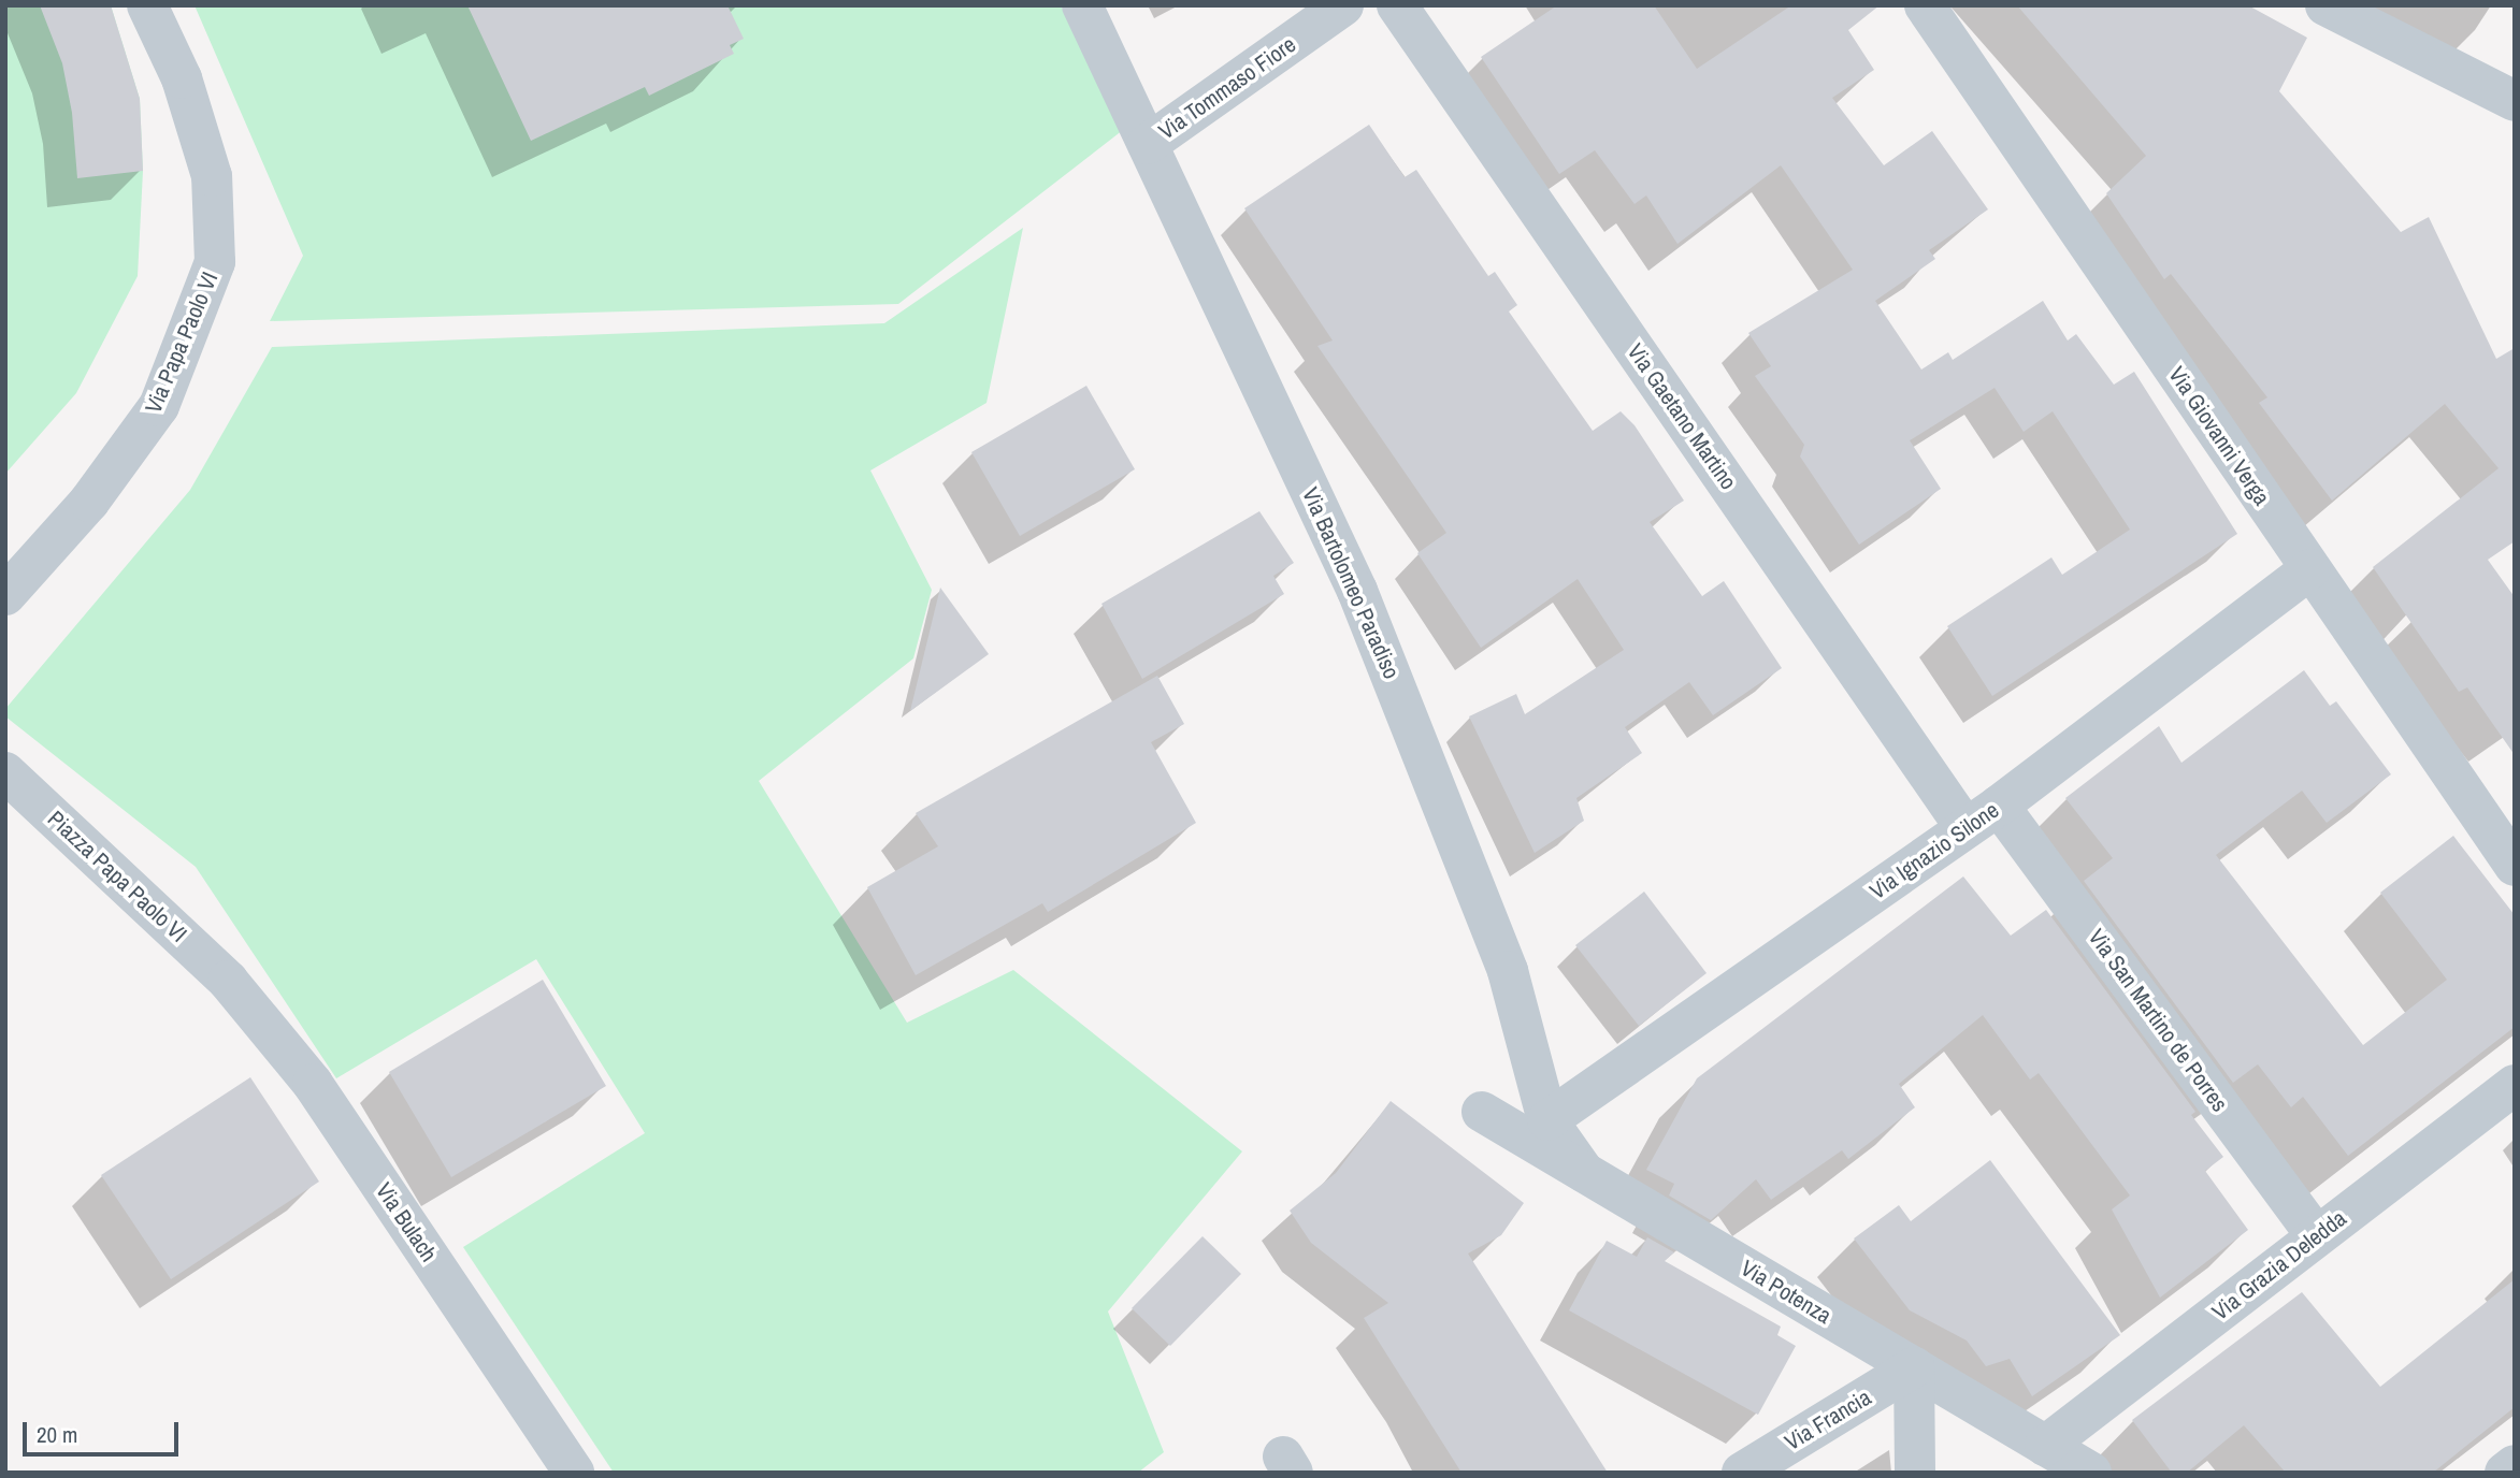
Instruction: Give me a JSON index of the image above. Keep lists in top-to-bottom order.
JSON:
{
  "streets": {
    "street": [
      "Via Tommaso Fiore",
      "Via Papa Paolo VI",
      "Via Gaetano Martino",
      "Via Giovanni Verga",
      "Via Bartolomeo Paradiso",
      "Via Ignazio Silone",
      "Piazza Papa Paolo VI",
      "Via San Martino de Porres",
      "Via Bulach",
      "Via Grazia Deledda",
      "Via Potenza",
      "Via Francia"
    ]
  },
  "crossings": [
    ["Via Tommaso Fiore", "Via Bartolomeo Paradiso"],
    ["Via Gaetano Martino", "Via Ignazio Silone"],
    ["Via Giovanni Verga", "Via Ignazio Silone"],
    ["Via Bartolomeo Paradiso", "Via Ignazio Silone"],
    ["Via Bartolomeo Paradiso", "Via Potenza"],
    ["Via Ignazio Silone", "Via San Martino de Porres"],
    ["Piazza Papa Paolo VI", "Via Bulach"],
    ["Via San Martino de Porres", "Via Grazia Deledda"],
    ["Via Grazia Deledda", "Via Potenza"],
    ["Via Potenza", "Via Francia"]
  ],
  "scale_bar": "20 m"
}
